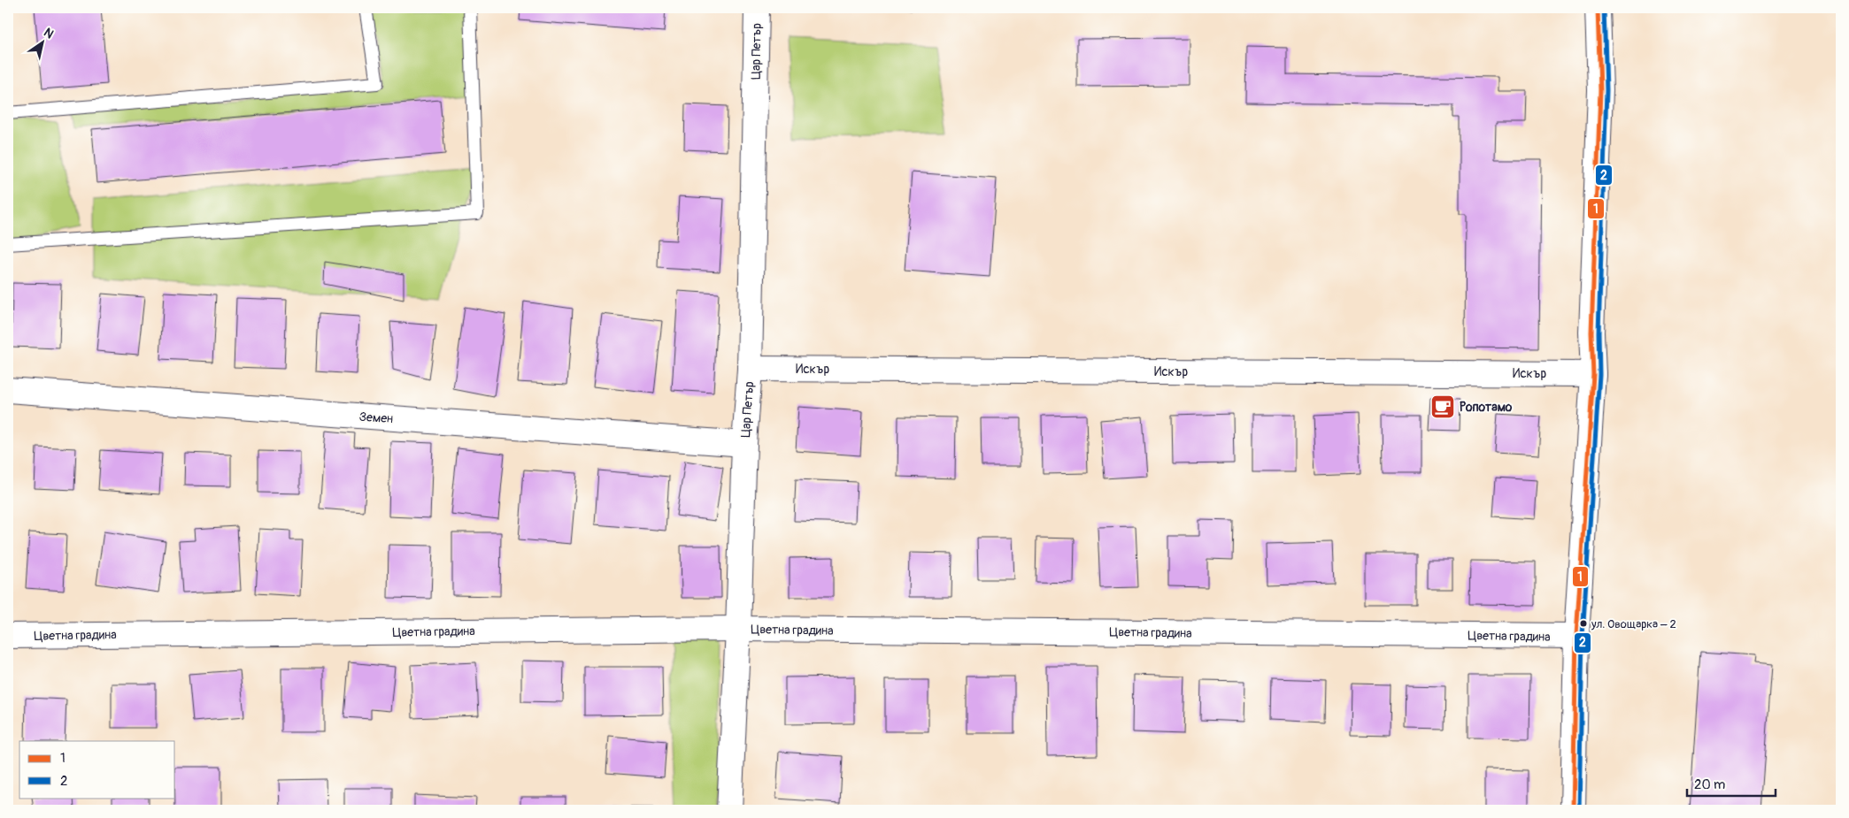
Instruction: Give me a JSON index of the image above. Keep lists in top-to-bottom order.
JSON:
{
  "streets": {
    "street": [
      "Цар Петър",
      "Искър",
      "Земен",
      "Цветна градина"
    ]
  },
  "crossings": [
    ["Цар Петър", "Искър"],
    ["Цар Петър", "Земен"],
    ["Цар Петър", "Цветна градина"]
  ],
  "places": {
    "cafe": ["Ропотамо"],
    "other": ["ул. Овощарка – 2"]
  },
  "lines": ["transit line 1", "transit line 2"],
  "legend": ["1", "2"],
  "scale_bar": "20 m",
  "north": "top right"
}
